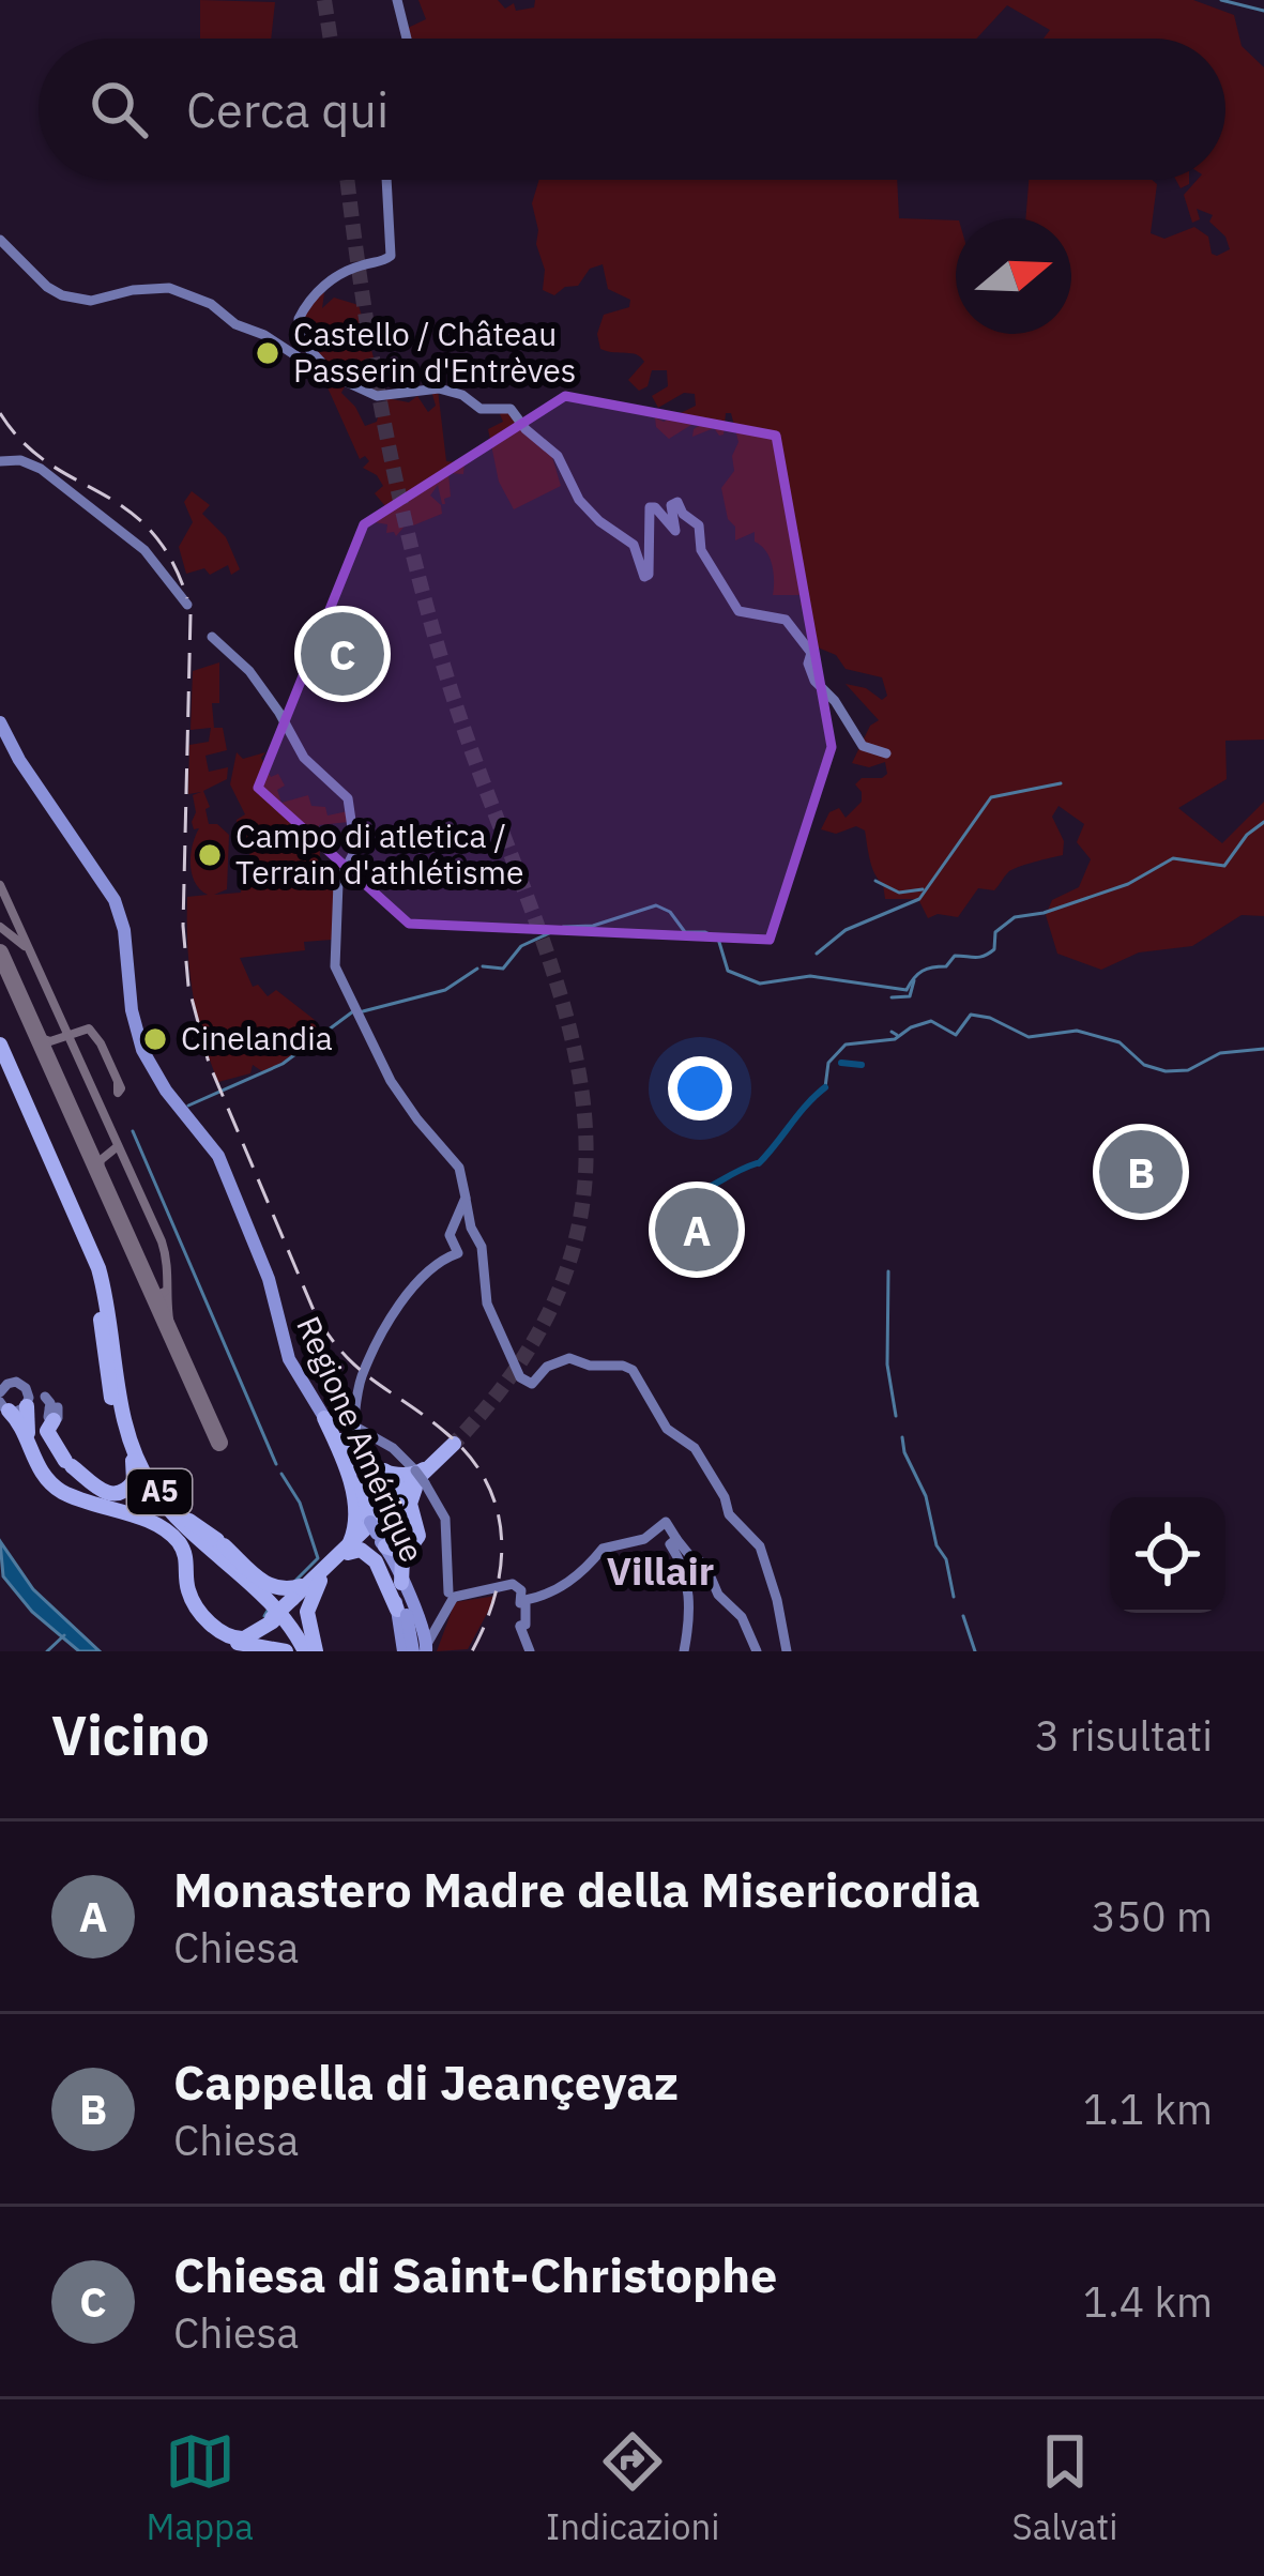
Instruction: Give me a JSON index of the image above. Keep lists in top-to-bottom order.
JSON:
{
  "streets": {
    "highway": ["A5"],
    "main road": ["Regione Amérique"]
  },
  "districts": ["Villair"],
  "places": ["Castello / Château Passerin d'Entrèves", "Campo di atletica / Terrain d'athlétisme", "Cinelandia"],
  "north": "right",
  "page": {
    "search": "Cerca qui",
    "pins": ["C", "B", "A"],
    "heading": ["Vicino", "3 risultati"],
    "list": [
      {
        "mark": "A",
        "name": "Monastero Madre della Misericordia",
        "note": "Chiesa",
        "value": "350 m"
      },
      {
        "mark": "B",
        "name": "Cappella di Jeançeyaz",
        "note": "Chiesa",
        "value": "1.1 km"
      },
      {
        "mark": "C",
        "name": "Chiesa di Saint-Christophe",
        "note": "Chiesa",
        "value": "1.4 km"
      }
    ],
    "nav": ["Mappa", "Indicazioni", "Salvati"]
  }
}
